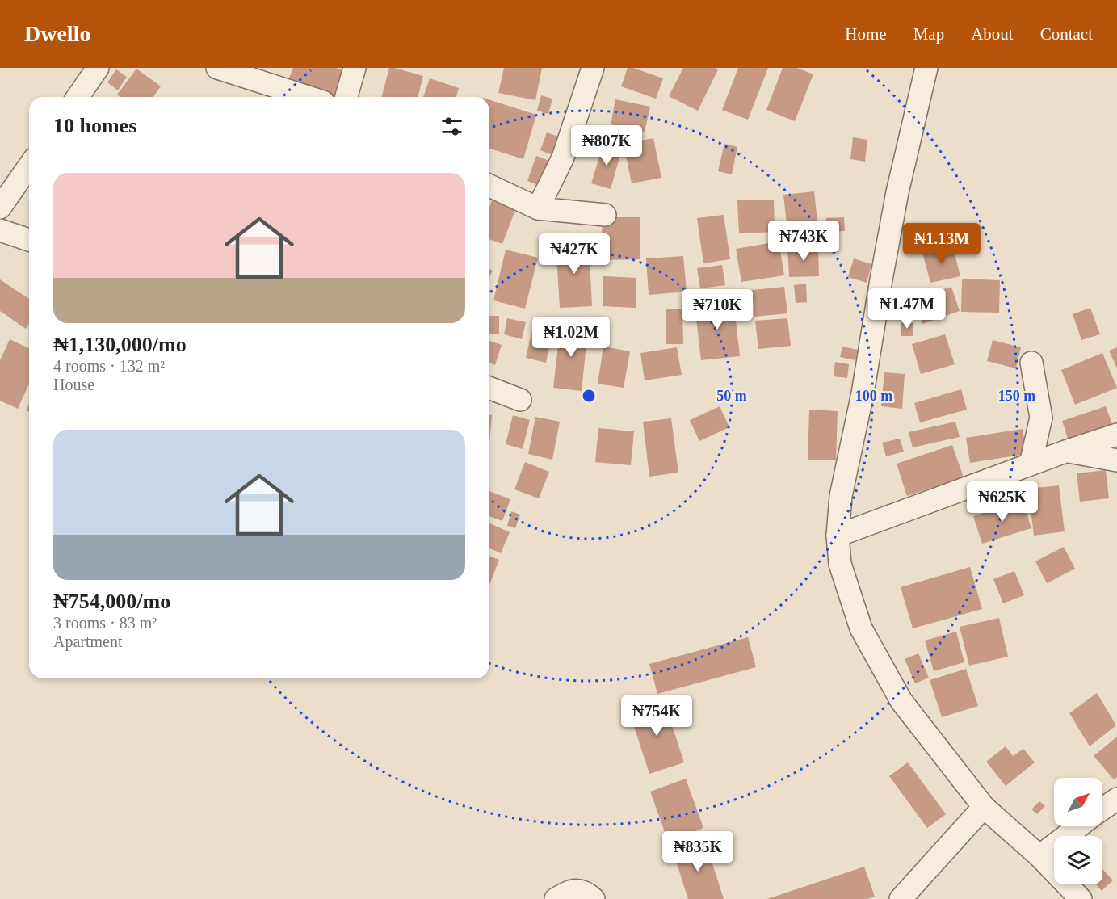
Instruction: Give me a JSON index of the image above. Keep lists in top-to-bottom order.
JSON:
{
  "north": "top right",
  "page": {
    "header": "Dwello",
    "nav": [
      "Home",
      "Map",
      "About",
      "Contact"
    ],
    "heading": "10 homes",
    "price": [
      "₦807K",
      "₦743K",
      "₦1.13M",
      "₦427K",
      "₦1.47M",
      "₦710K",
      "₦1.02M",
      "₦625K",
      "₦754K",
      "₦835K"
    ],
    "list": [
      {
        "name": "₦1,130,000/mo",
        "note": "4 rooms · 132 m² · House"
      },
      {
        "name": "₦754,000/mo",
        "note": "3 rooms · 83 m² · Apartment"
      }
    ]
  },
  "rings": ["50 m", "100 m", "150 m"]
}
